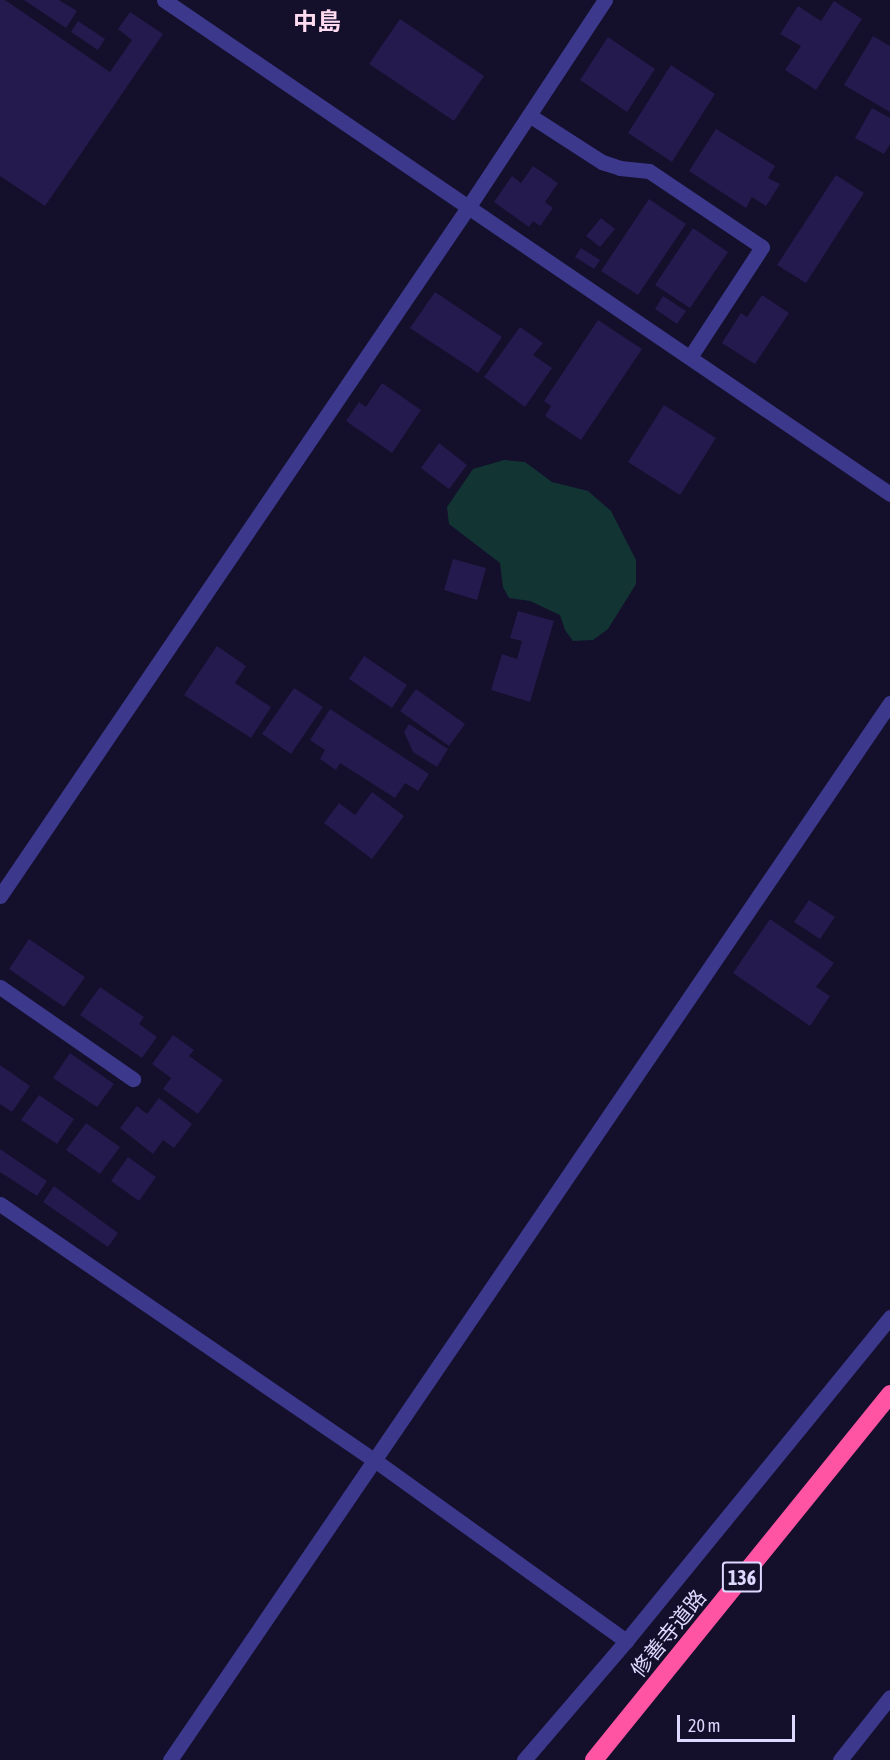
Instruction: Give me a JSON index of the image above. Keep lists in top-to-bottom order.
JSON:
{
  "streets": {
    "highway": ["136", "修善寺道路"]
  },
  "districts": ["中島"],
  "scale_bar": "20 m"
}
